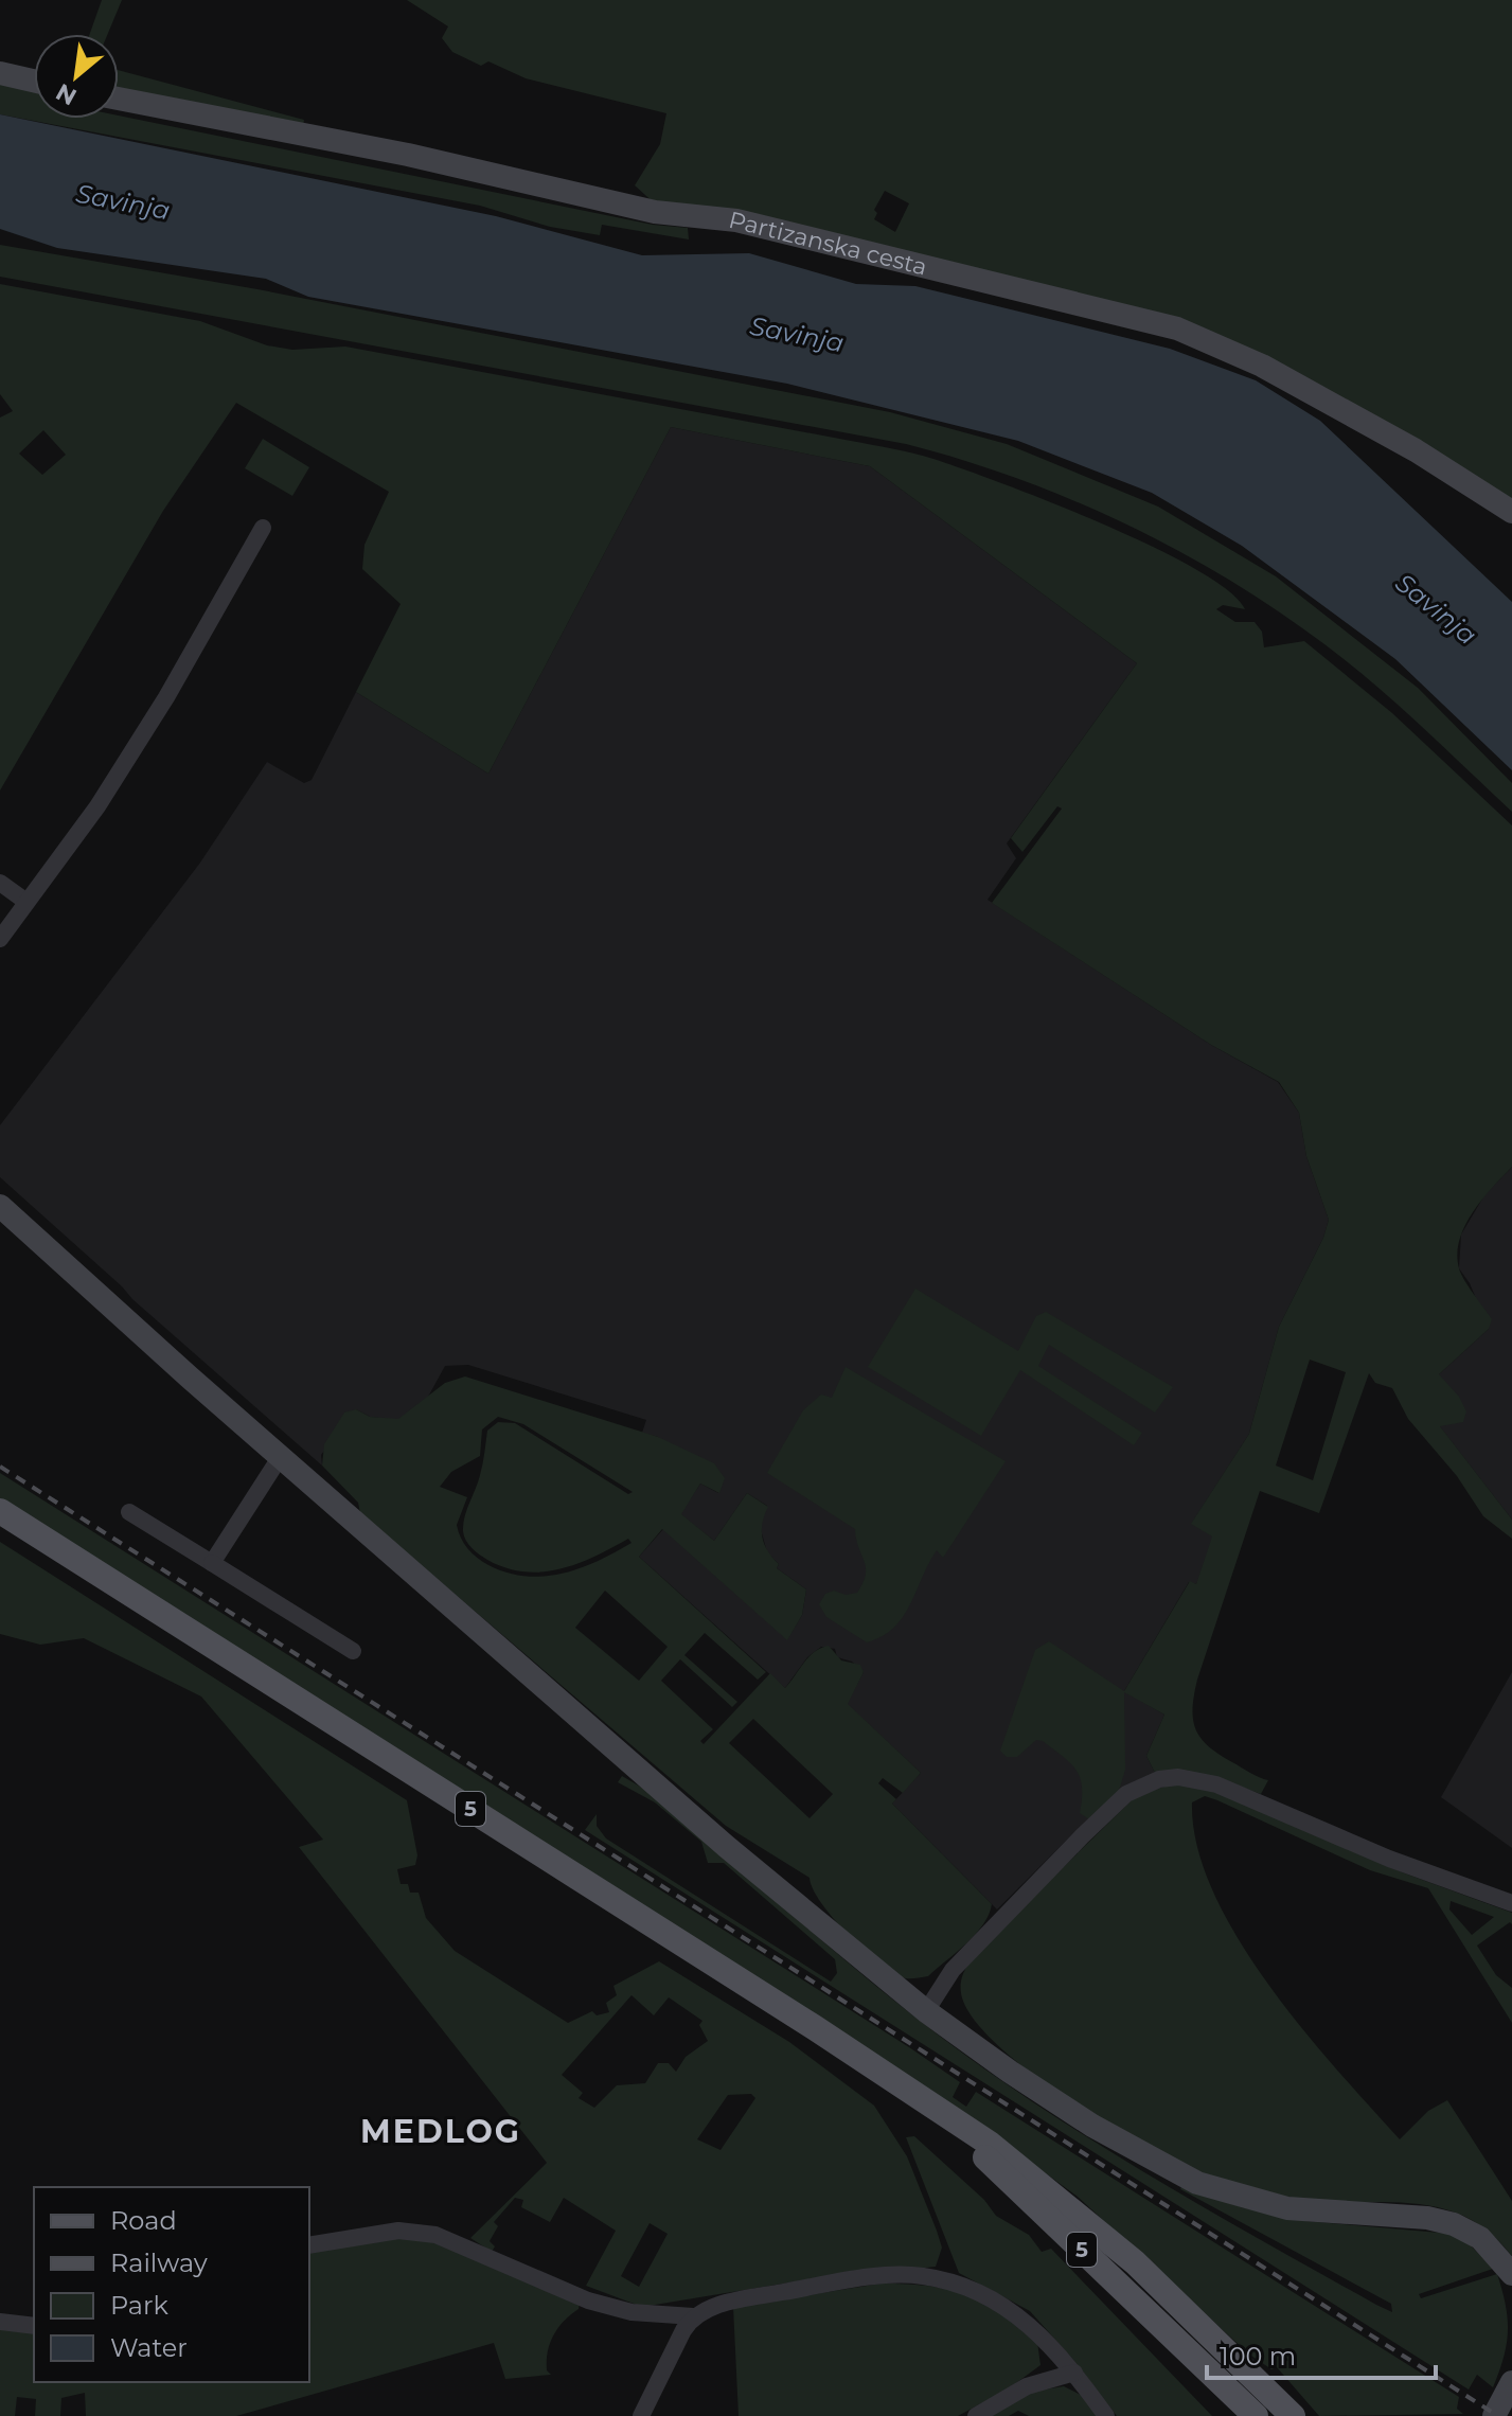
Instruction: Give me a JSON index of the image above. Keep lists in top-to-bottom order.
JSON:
{
  "streets": {
    "main road": ["5"],
    "street": ["Partizanska cesta"]
  },
  "districts": ["MEDLOG"],
  "water": ["Savinja"],
  "legend": [
    "Road",
    "Railway",
    "Park",
    "Water"
  ],
  "scale_bar": "100 m",
  "north": "bottom left"
}
